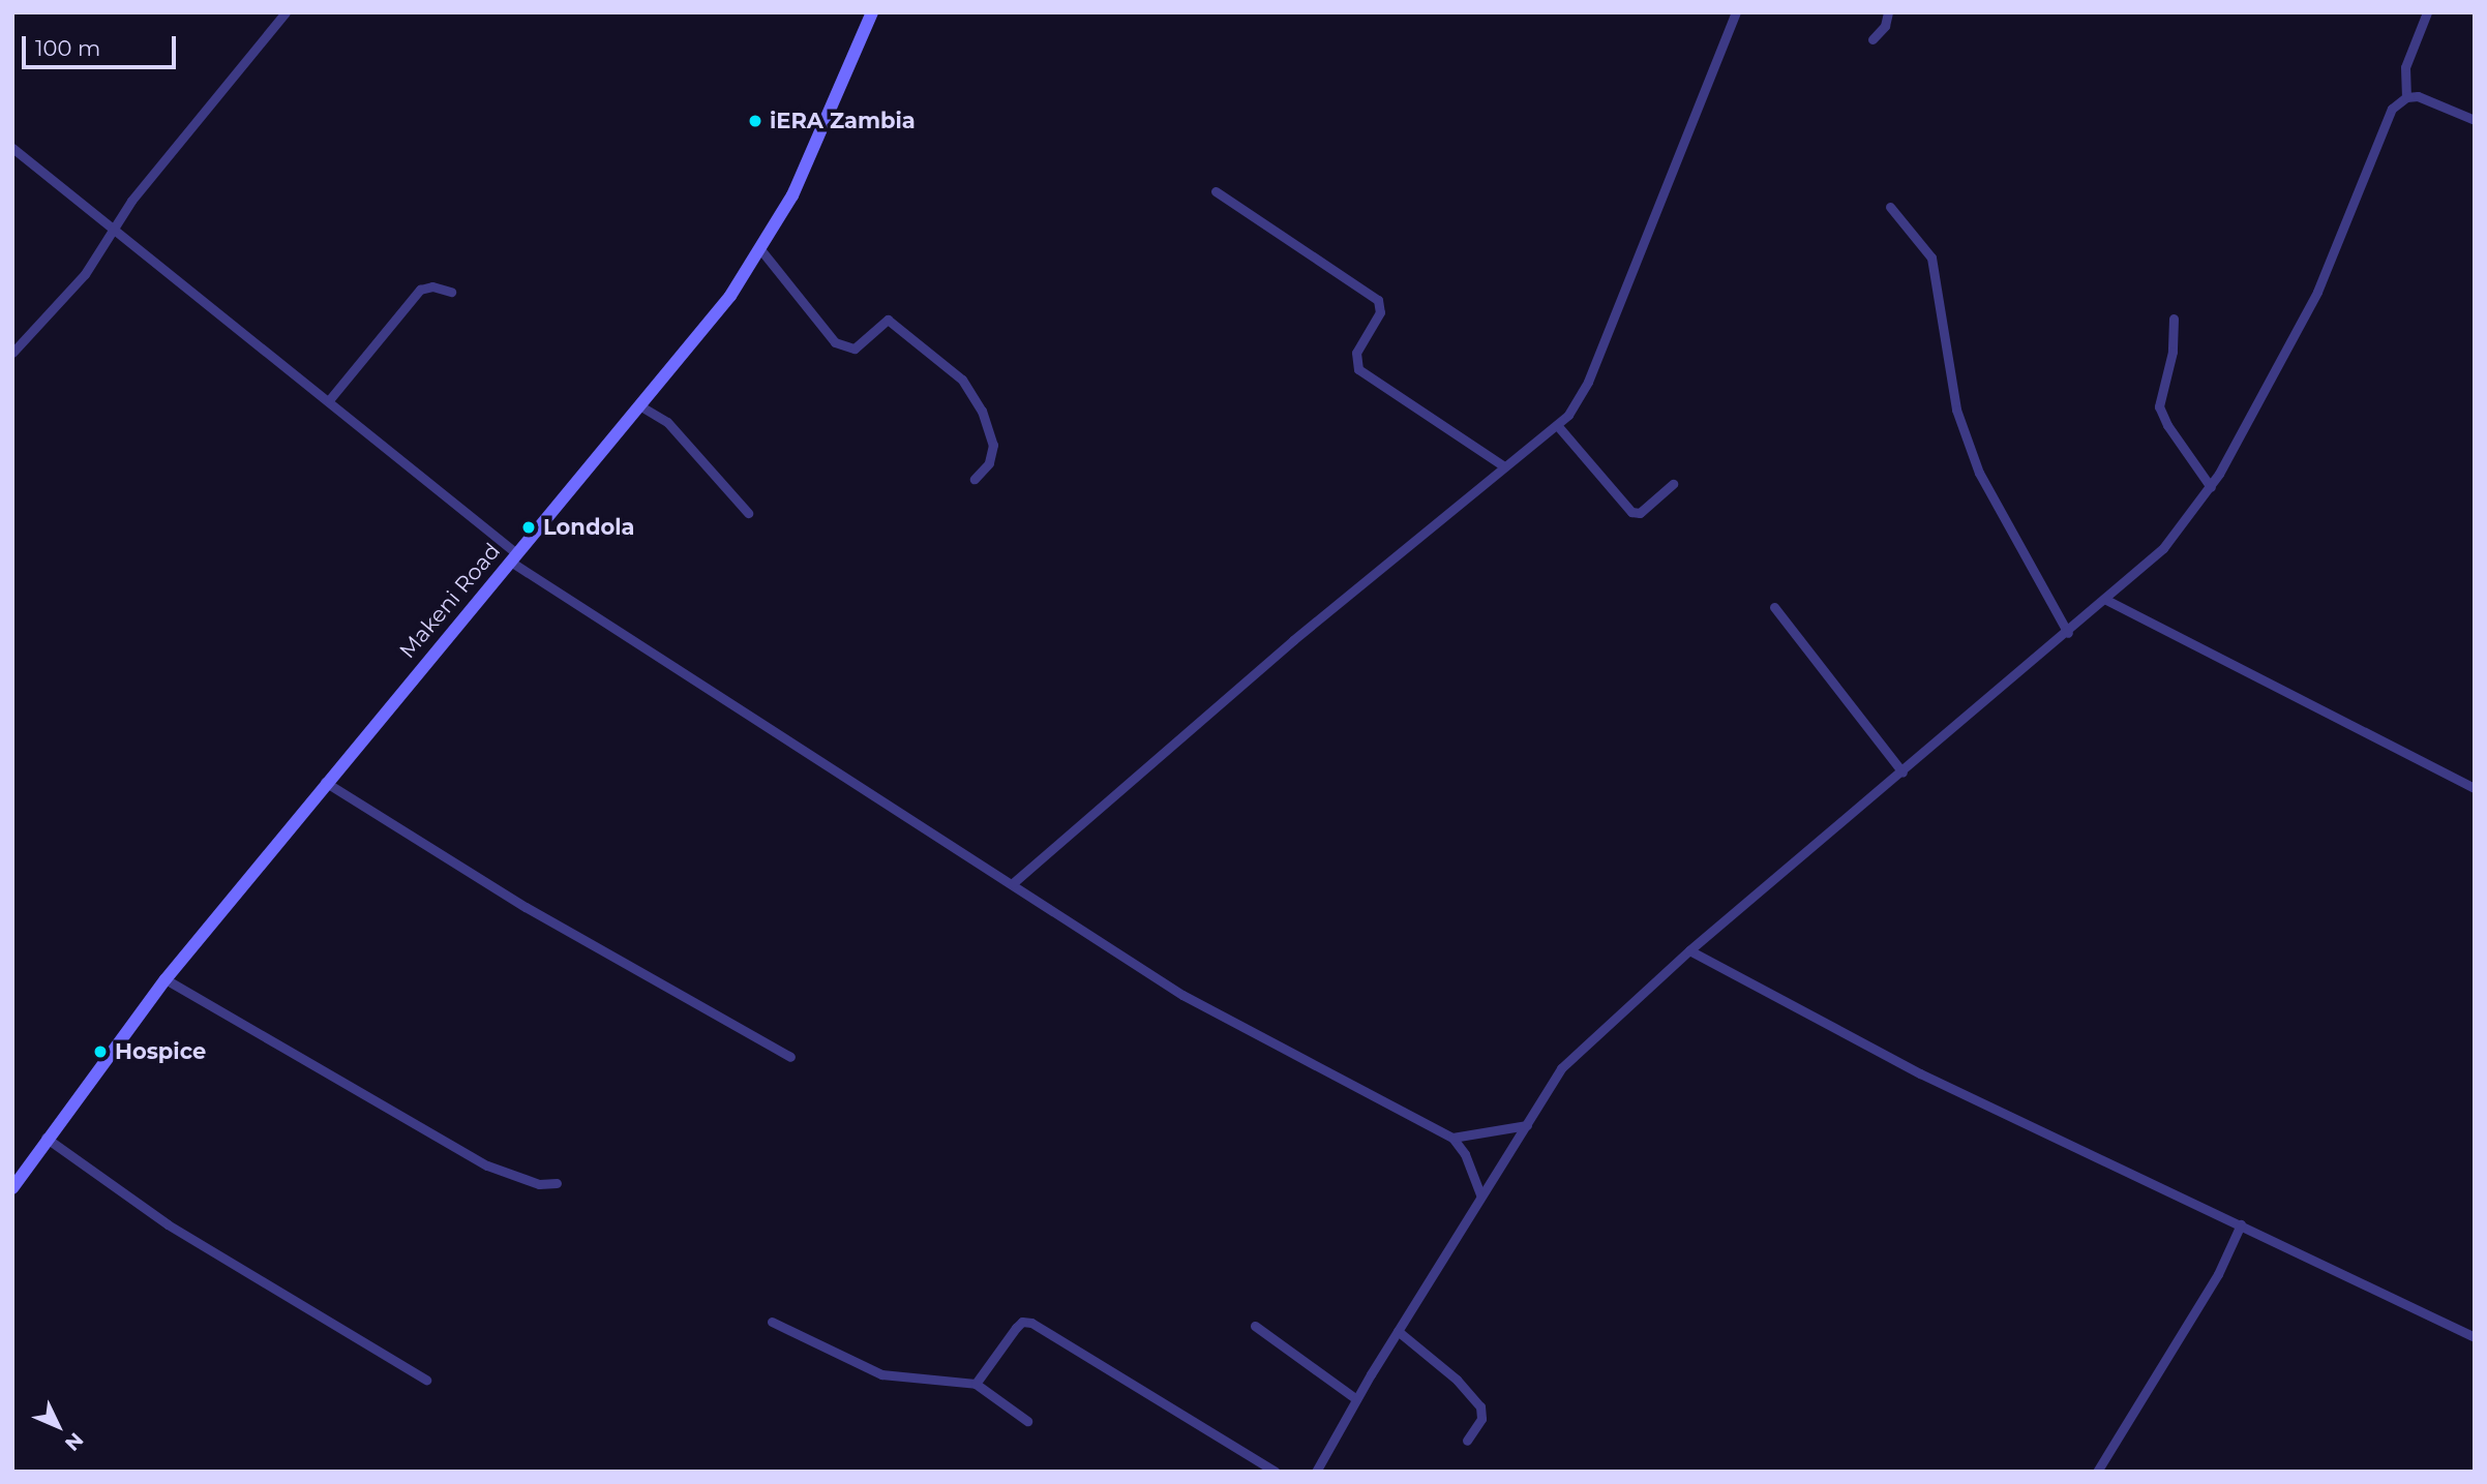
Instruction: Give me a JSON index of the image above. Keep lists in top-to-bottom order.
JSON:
{
  "streets": {
    "main road": ["Makeni Road"]
  },
  "places": ["iERA Zambia", "Londola", "Hospice"],
  "scale_bar": "100 m",
  "north": "bottom right"
}
